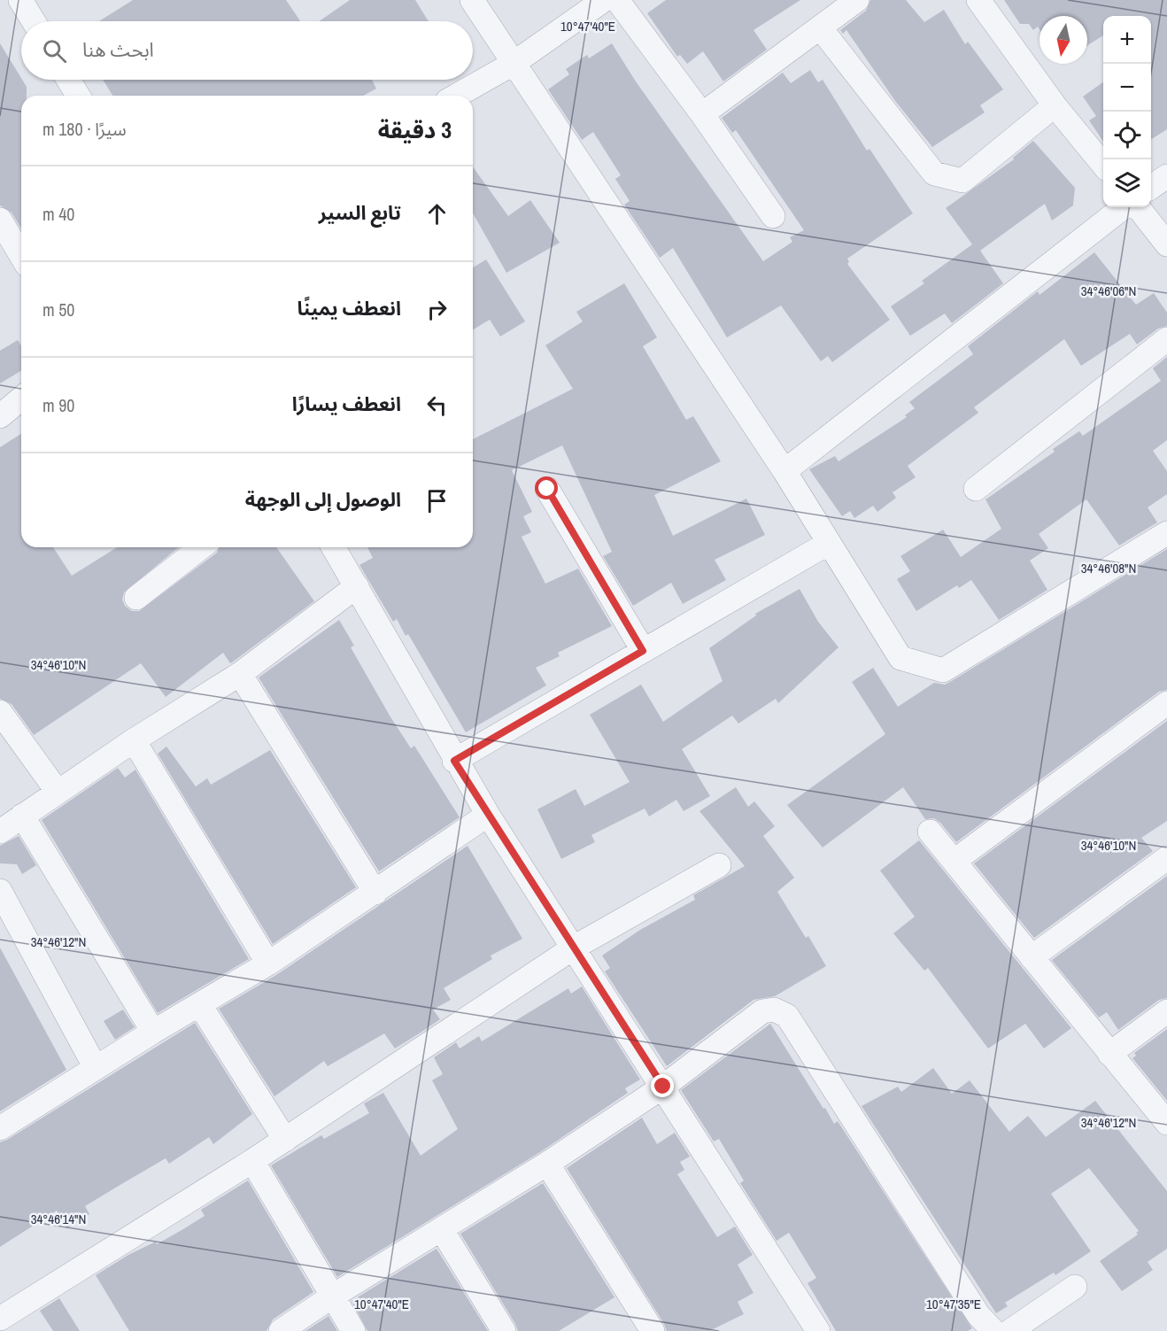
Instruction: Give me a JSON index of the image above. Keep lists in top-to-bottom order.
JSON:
{
  "north": "bottom",
  "page": {
    "map_buttons": ["+", "−"],
    "search": "ابحث هنا",
    "heading": ["3 دقيقة", "سيرًا · 180 m"],
    "list": [
      ["تابع السير", "40 m"],
      ["انعطف يمينًا", "50 m"],
      ["انعطف يسارًا", "90 m"],
      "الوصول إلى الوجهة"
    ]
  },
  "coordinates": [
    "10°47'40\"E",
    "34°46'06\"N",
    "34°46'08\"N",
    "34°46'10\"N",
    "34°46'12\"N",
    "34°46'14\"N",
    "10°47'35\"E"
  ]
}
